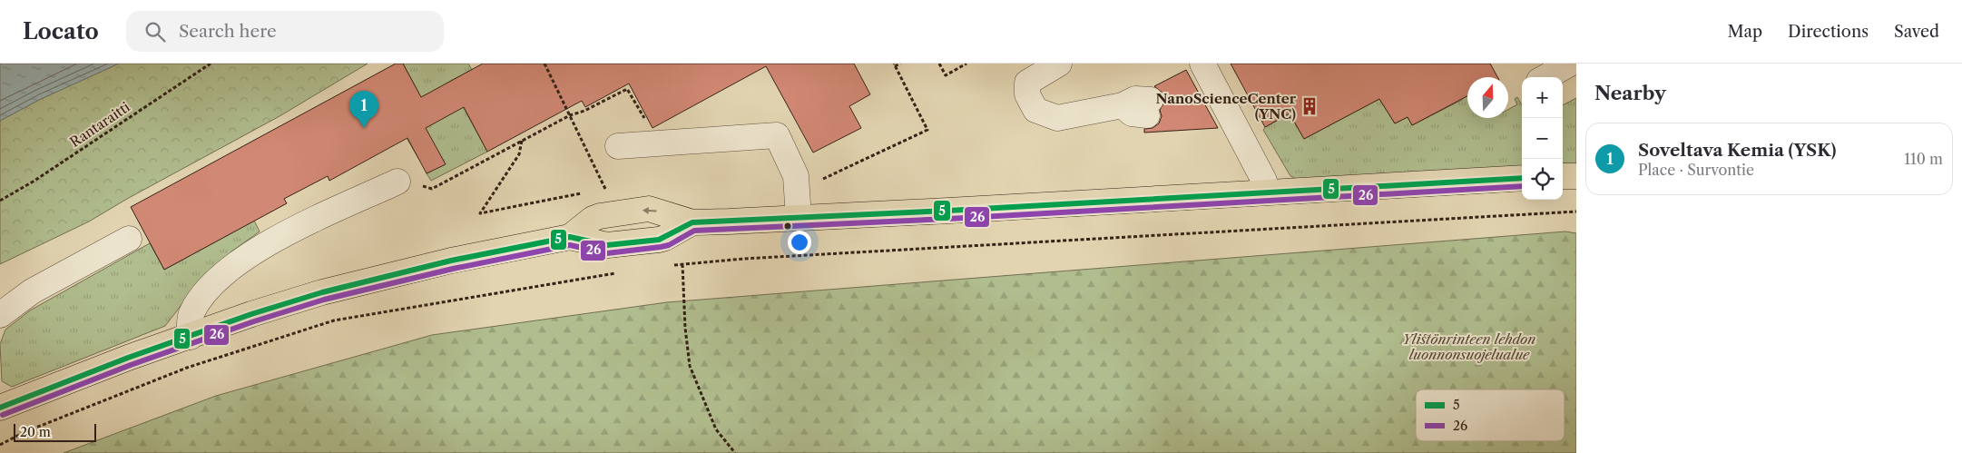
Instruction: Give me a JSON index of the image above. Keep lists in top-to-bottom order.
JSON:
{
  "streets": {
    "path": ["Rantaraitti"]
  },
  "parks": ["Ylistönrinteen lehdon luonnonsuojelualue"],
  "places": {
    "building": ["NanoScienceCenter (YNC)"]
  },
  "lines": ["transit line 5", "transit line 26"],
  "legend": ["5", "26"],
  "scale_bar": "20 m",
  "north": "top",
  "page": {
    "header": "Locato",
    "search": "Search here",
    "nav": ["Map", "Directions", "Saved"],
    "heading": "Nearby",
    "map_buttons": ["+", "−"],
    "pins": "1",
    "list": [
      {
        "mark": "1",
        "name": "Soveltava Kemia (YSK)",
        "note": "Place · Survontie",
        "value": "110 m"
      }
    ],
    "scale": "20 m"
  }
}
